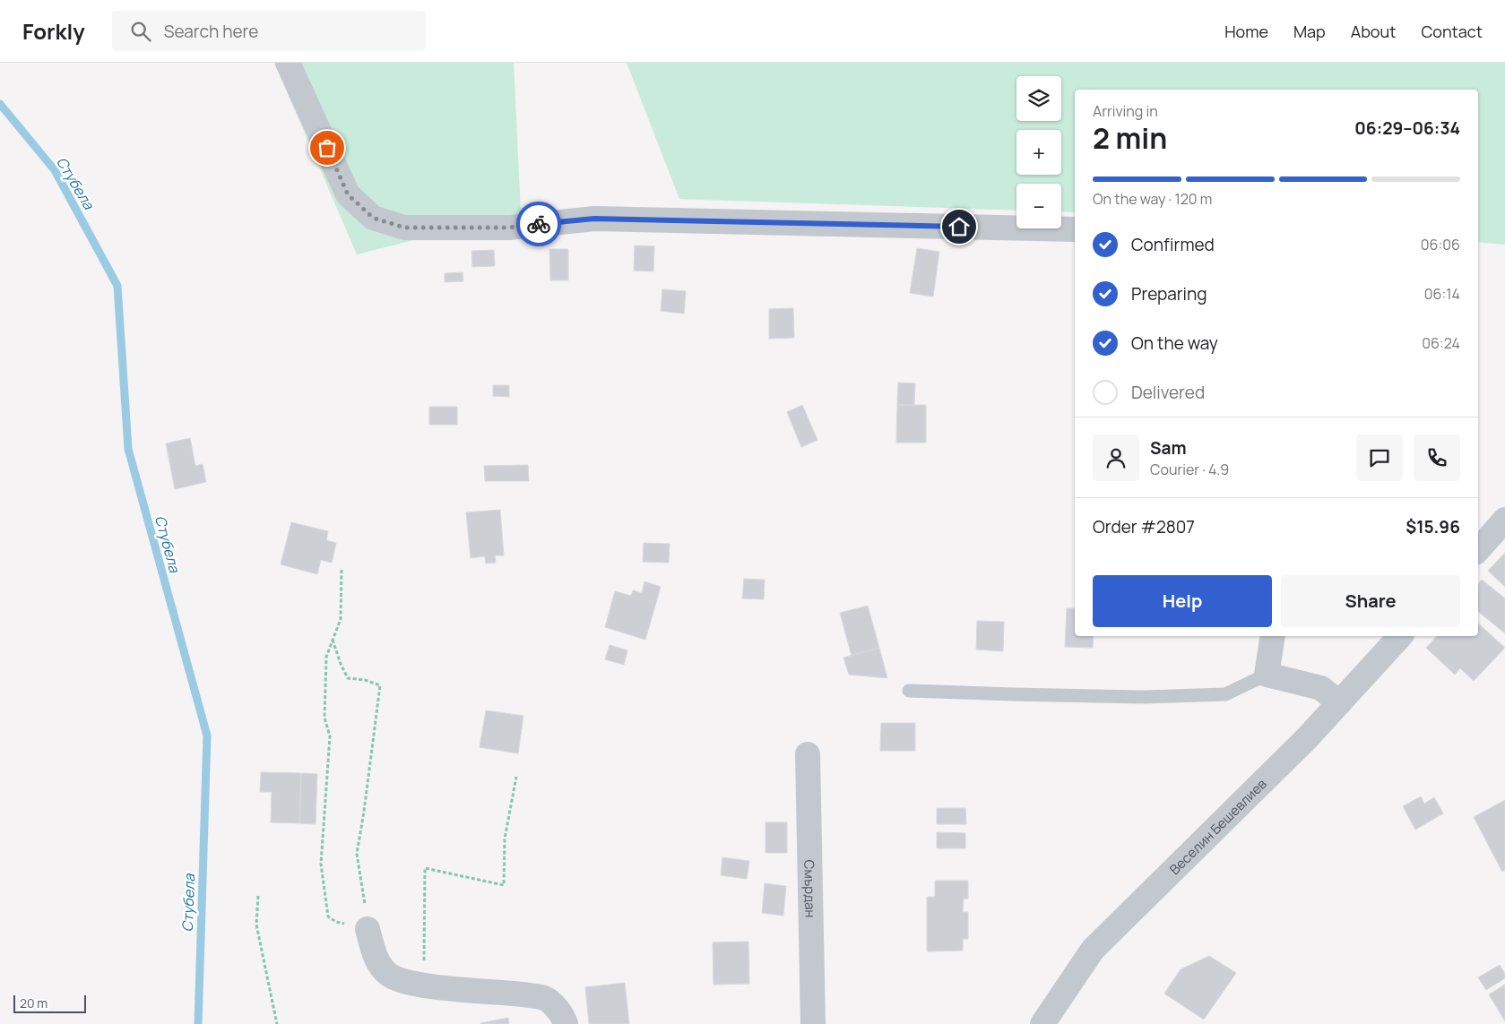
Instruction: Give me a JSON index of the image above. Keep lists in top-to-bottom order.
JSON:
{
  "streets": {
    "street": ["Веселин Бешевлиев", "Смърдан"]
  },
  "water": ["Стубела"],
  "scale_bar": "20 m",
  "page": {
    "header": "Forkly",
    "search": "Search here",
    "nav": [
      "Home",
      "Map",
      "About",
      "Contact"
    ],
    "map_buttons": ["+", "−"],
    "heading": ["2 min", "Arriving in", "06:29–06:34"],
    "panel": [
      "Sam",
      "Courier · 4.9",
      "Order #2807",
      "$15.96"
    ],
    "bar": "On the way · 120 m",
    "list": [
      ["Confirmed", "06:06"],
      ["Preparing", "06:14"],
      ["On the way", "06:24"],
      "Delivered"
    ],
    "buttons": ["Help", "Share"],
    "scale": "20 m"
  }
}
